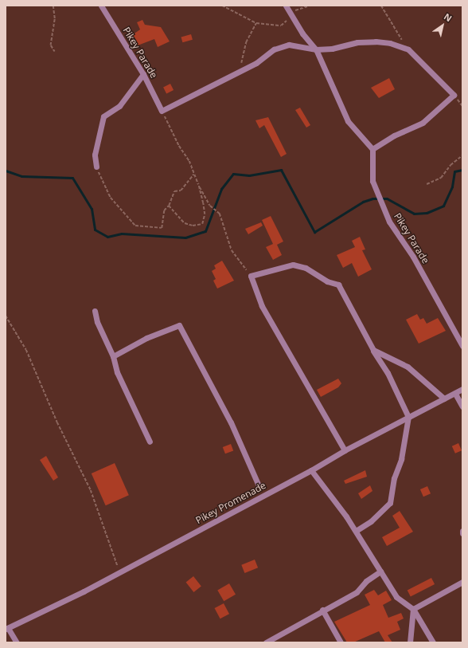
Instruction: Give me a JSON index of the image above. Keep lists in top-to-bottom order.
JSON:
{
  "streets": {
    "street": ["Pikey Parade", "Pikey Promenade"]
  },
  "north": "top right"
}
